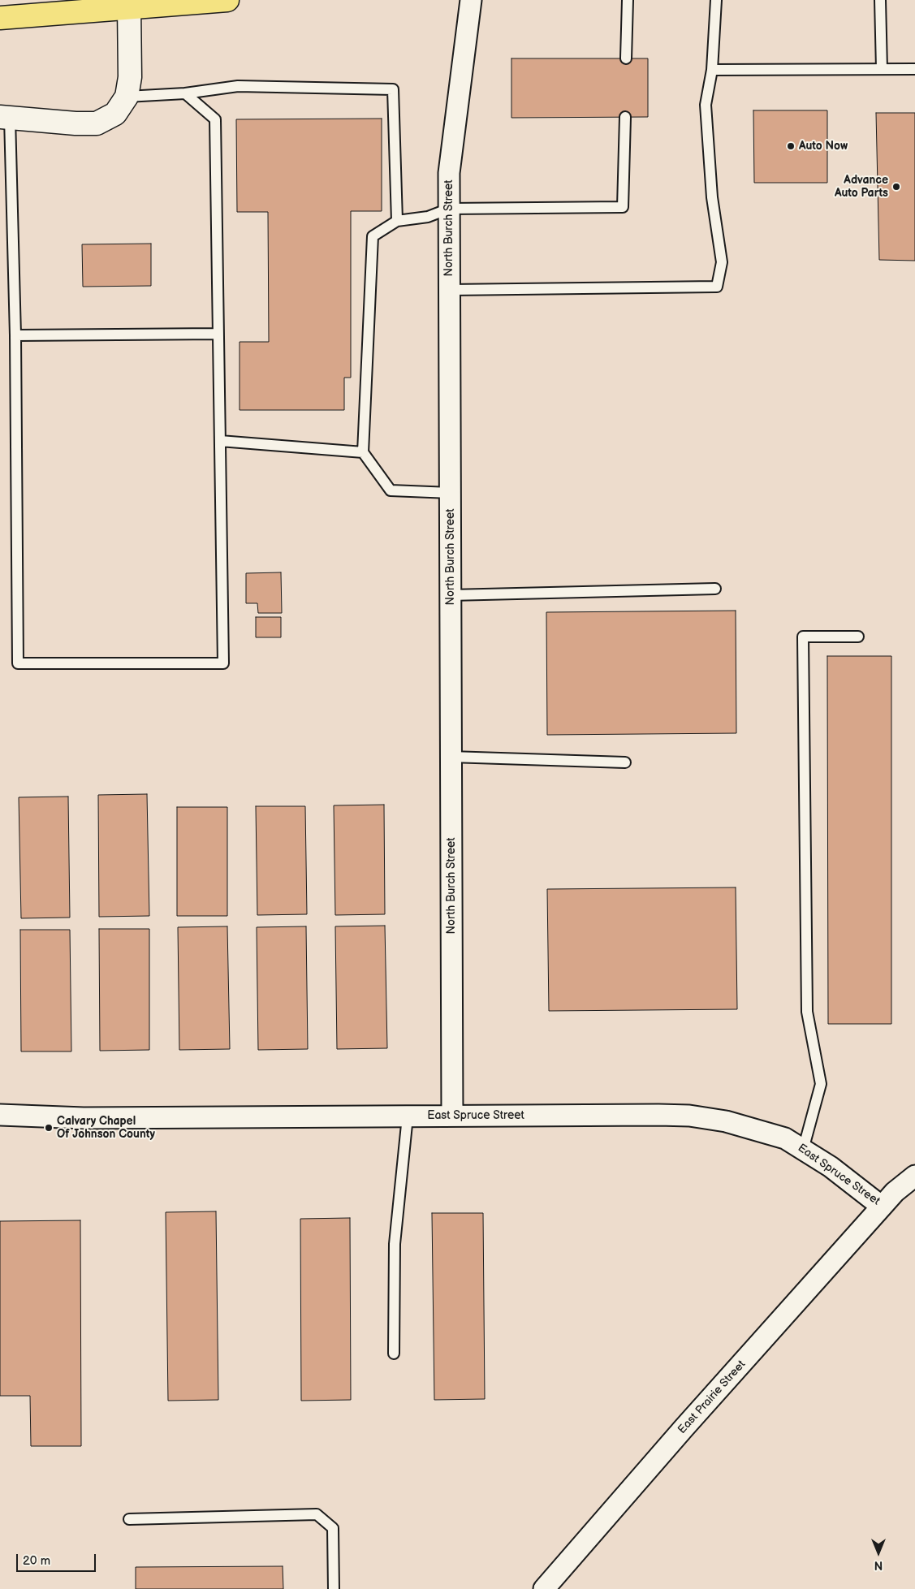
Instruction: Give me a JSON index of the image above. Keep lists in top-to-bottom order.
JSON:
{
  "streets": {
    "street": ["North Burch Street", "East Spruce Street", "East Prairie Street"]
  },
  "crossings": [
    ["North Burch Street", "East Spruce Street"],
    ["East Spruce Street", "East Prairie Street"]
  ],
  "places": ["Auto Now", "Advance Auto Parts", "Calvary Chapel Of Johnson County"],
  "scale_bar": "20 m",
  "north": "bottom"
}
